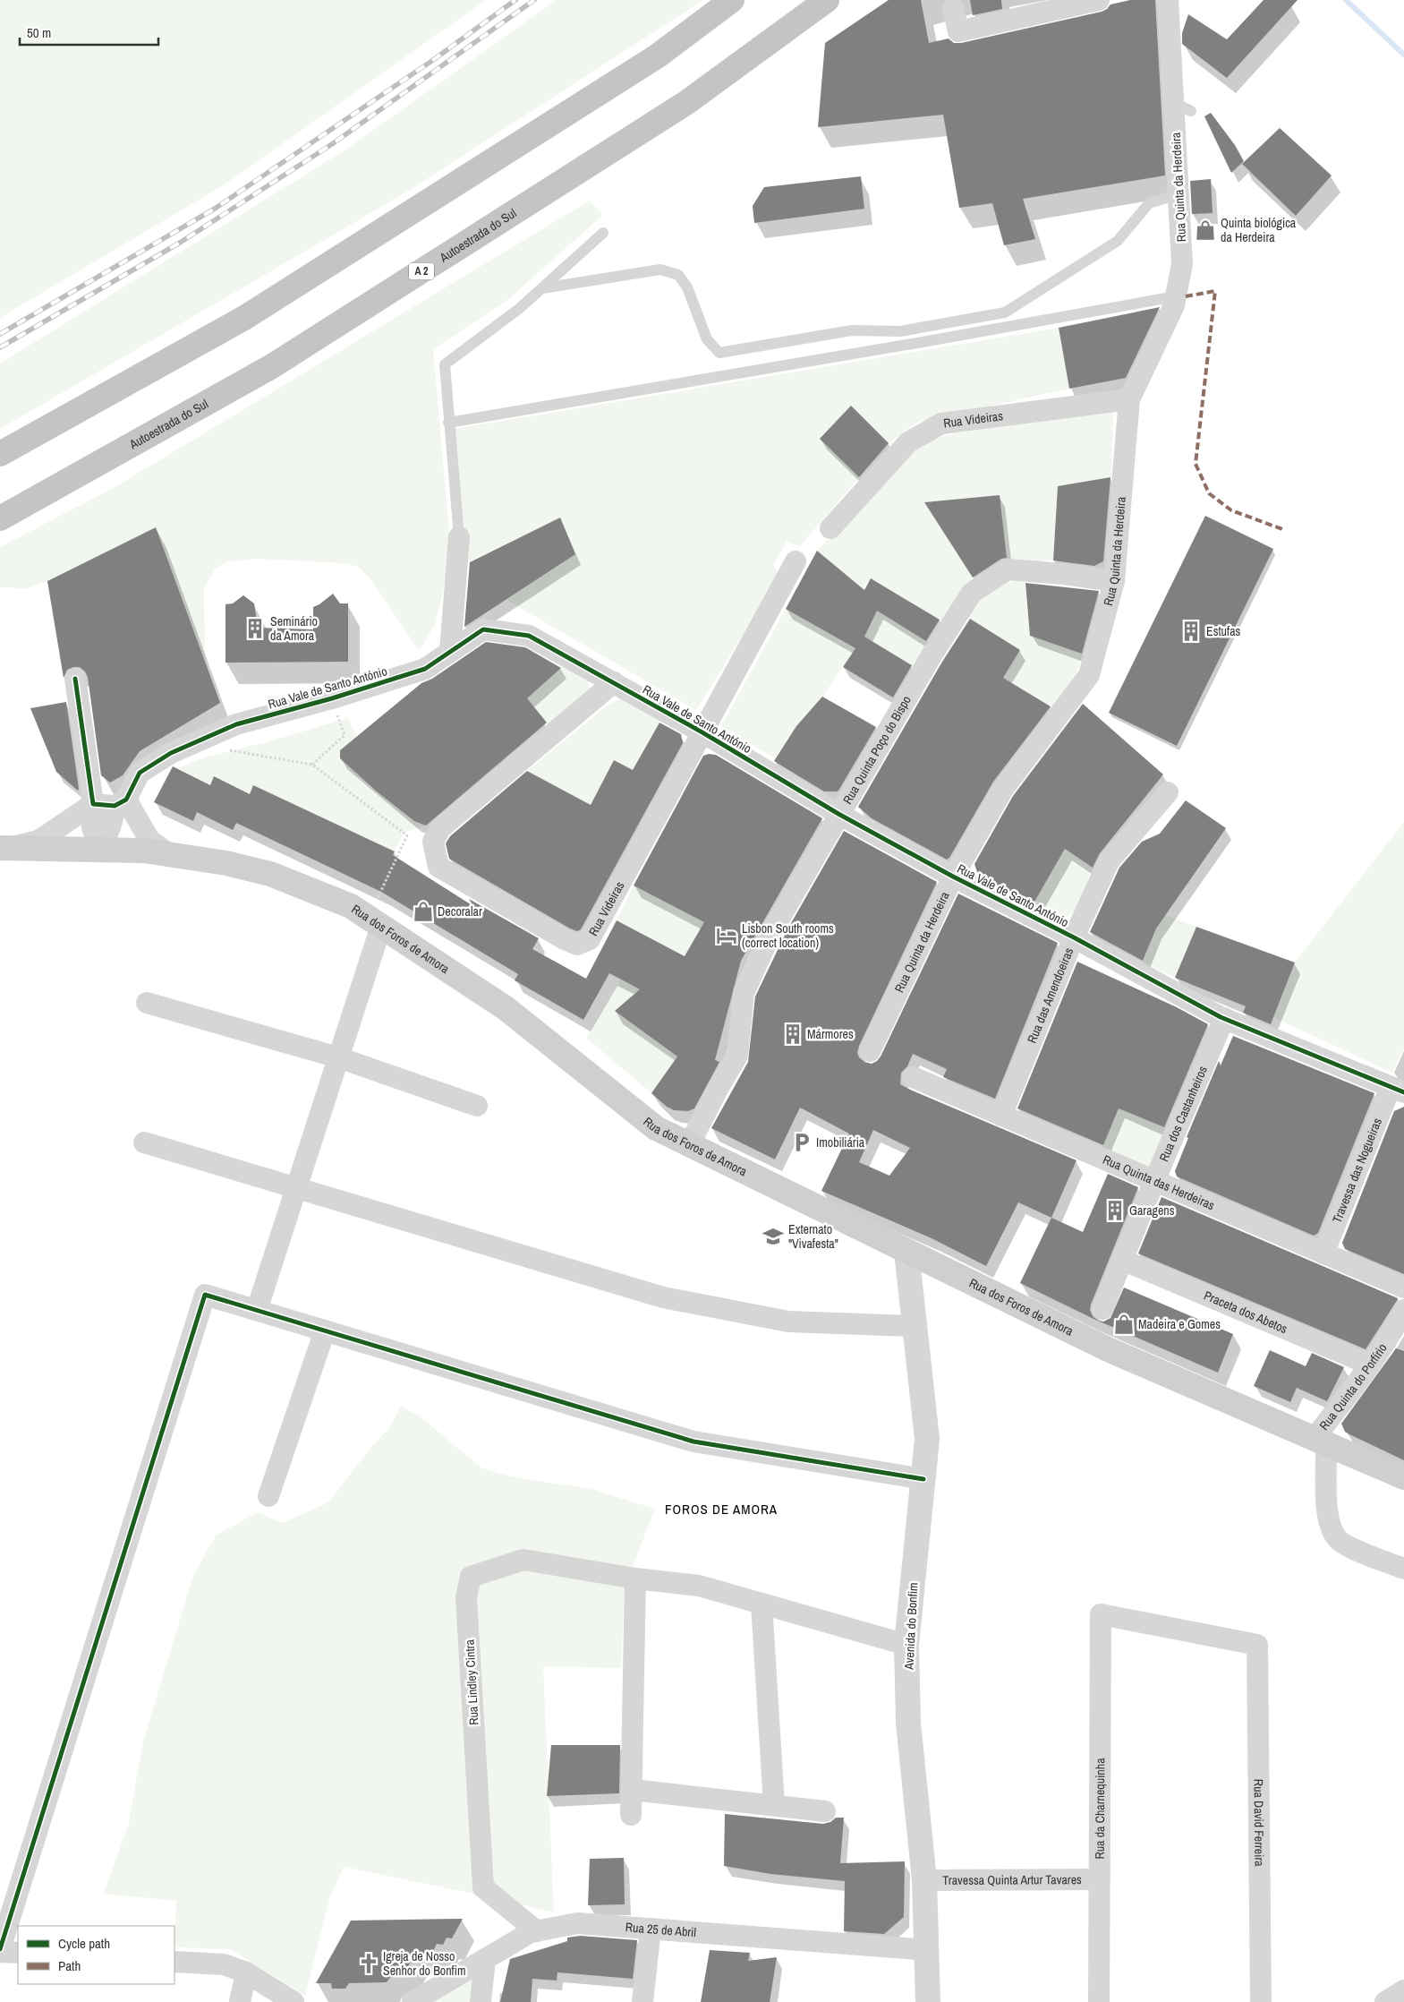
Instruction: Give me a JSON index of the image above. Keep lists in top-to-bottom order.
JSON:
{
  "streets": {
    "highway": ["Autoestrada do Sul", "A 2"],
    "main road": ["Rua dos Foros de Amora"],
    "street": [
      "Rua Quinta da Herdeira",
      "Rua Videiras",
      "Rua Vale de Santo António",
      "Rua Quinta Poço do Bispo",
      "Rua das Amendoeiras",
      "Rua dos Castanheiros",
      "Travessa das Nogueiras",
      "Rua Quinta das Herdeiras",
      "Praceta dos Abetos",
      "Rua Quinta do Porfírio",
      "Avenida do Bonfim",
      "Rua Lindley Cintra",
      "Rua da Charnequinha",
      "Rua David Ferreira",
      "Travessa Quinta Artur Tavares",
      "Rua 25 de Abril"
    ]
  },
  "crossings": [
    ["Rua Quinta da Herdeira", "Rua Videiras"],
    ["Rua Quinta da Herdeira", "Rua Vale de Santo António"],
    ["Rua Quinta da Herdeira", "Rua Quinta Poço do Bispo"],
    ["Rua Videiras", "Rua Vale de Santo António"],
    ["Rua Vale de Santo António", "Rua Quinta Poço do Bispo"],
    ["Rua Vale de Santo António", "Rua dos Foros de Amora"],
    ["Rua Vale de Santo António", "Rua das Amendoeiras"],
    ["Rua Vale de Santo António", "Rua dos Castanheiros"],
    ["Rua Vale de Santo António", "Travessa das Nogueiras"],
    ["Rua Quinta Poço do Bispo", "Rua dos Foros de Amora"],
    ["Rua dos Foros de Amora", "Rua Quinta do Porfírio"],
    ["Rua dos Foros de Amora", "Avenida do Bonfim"],
    ["Rua das Amendoeiras", "Rua Quinta das Herdeiras"],
    ["Rua dos Castanheiros", "Rua Quinta das Herdeiras"],
    ["Rua dos Castanheiros", "Praceta dos Abetos"],
    ["Travessa das Nogueiras", "Rua Quinta das Herdeiras"],
    ["Praceta dos Abetos", "Rua Quinta do Porfírio"],
    ["Avenida do Bonfim", "Travessa Quinta Artur Tavares"],
    ["Avenida do Bonfim", "Rua 25 de Abril"],
    ["Rua Lindley Cintra", "Rua 25 de Abril"],
    ["Rua da Charnequinha", "Rua David Ferreira"],
    ["Rua da Charnequinha", "Travessa Quinta Artur Tavares"]
  ],
  "districts": ["FOROS DE AMORA"],
  "places": {
    "shop": ["Quinta biológica da Herdeira", "Decoralar", "Madeira e Gomes"],
    "building": [
      "Seminário da Amora",
      "Estufas",
      "Mármores",
      "Garagens"
    ],
    "hotel": ["Lisbon South rooms (correct location)"],
    "parking": ["Imobiliária"],
    "school or university": ["Externato \"Vivafesta\""],
    "church": ["Igreja de Nosso Senhor do Bonfim"]
  },
  "legend": ["Cycle path", "Path"],
  "scale_bar": "50 m"
}
